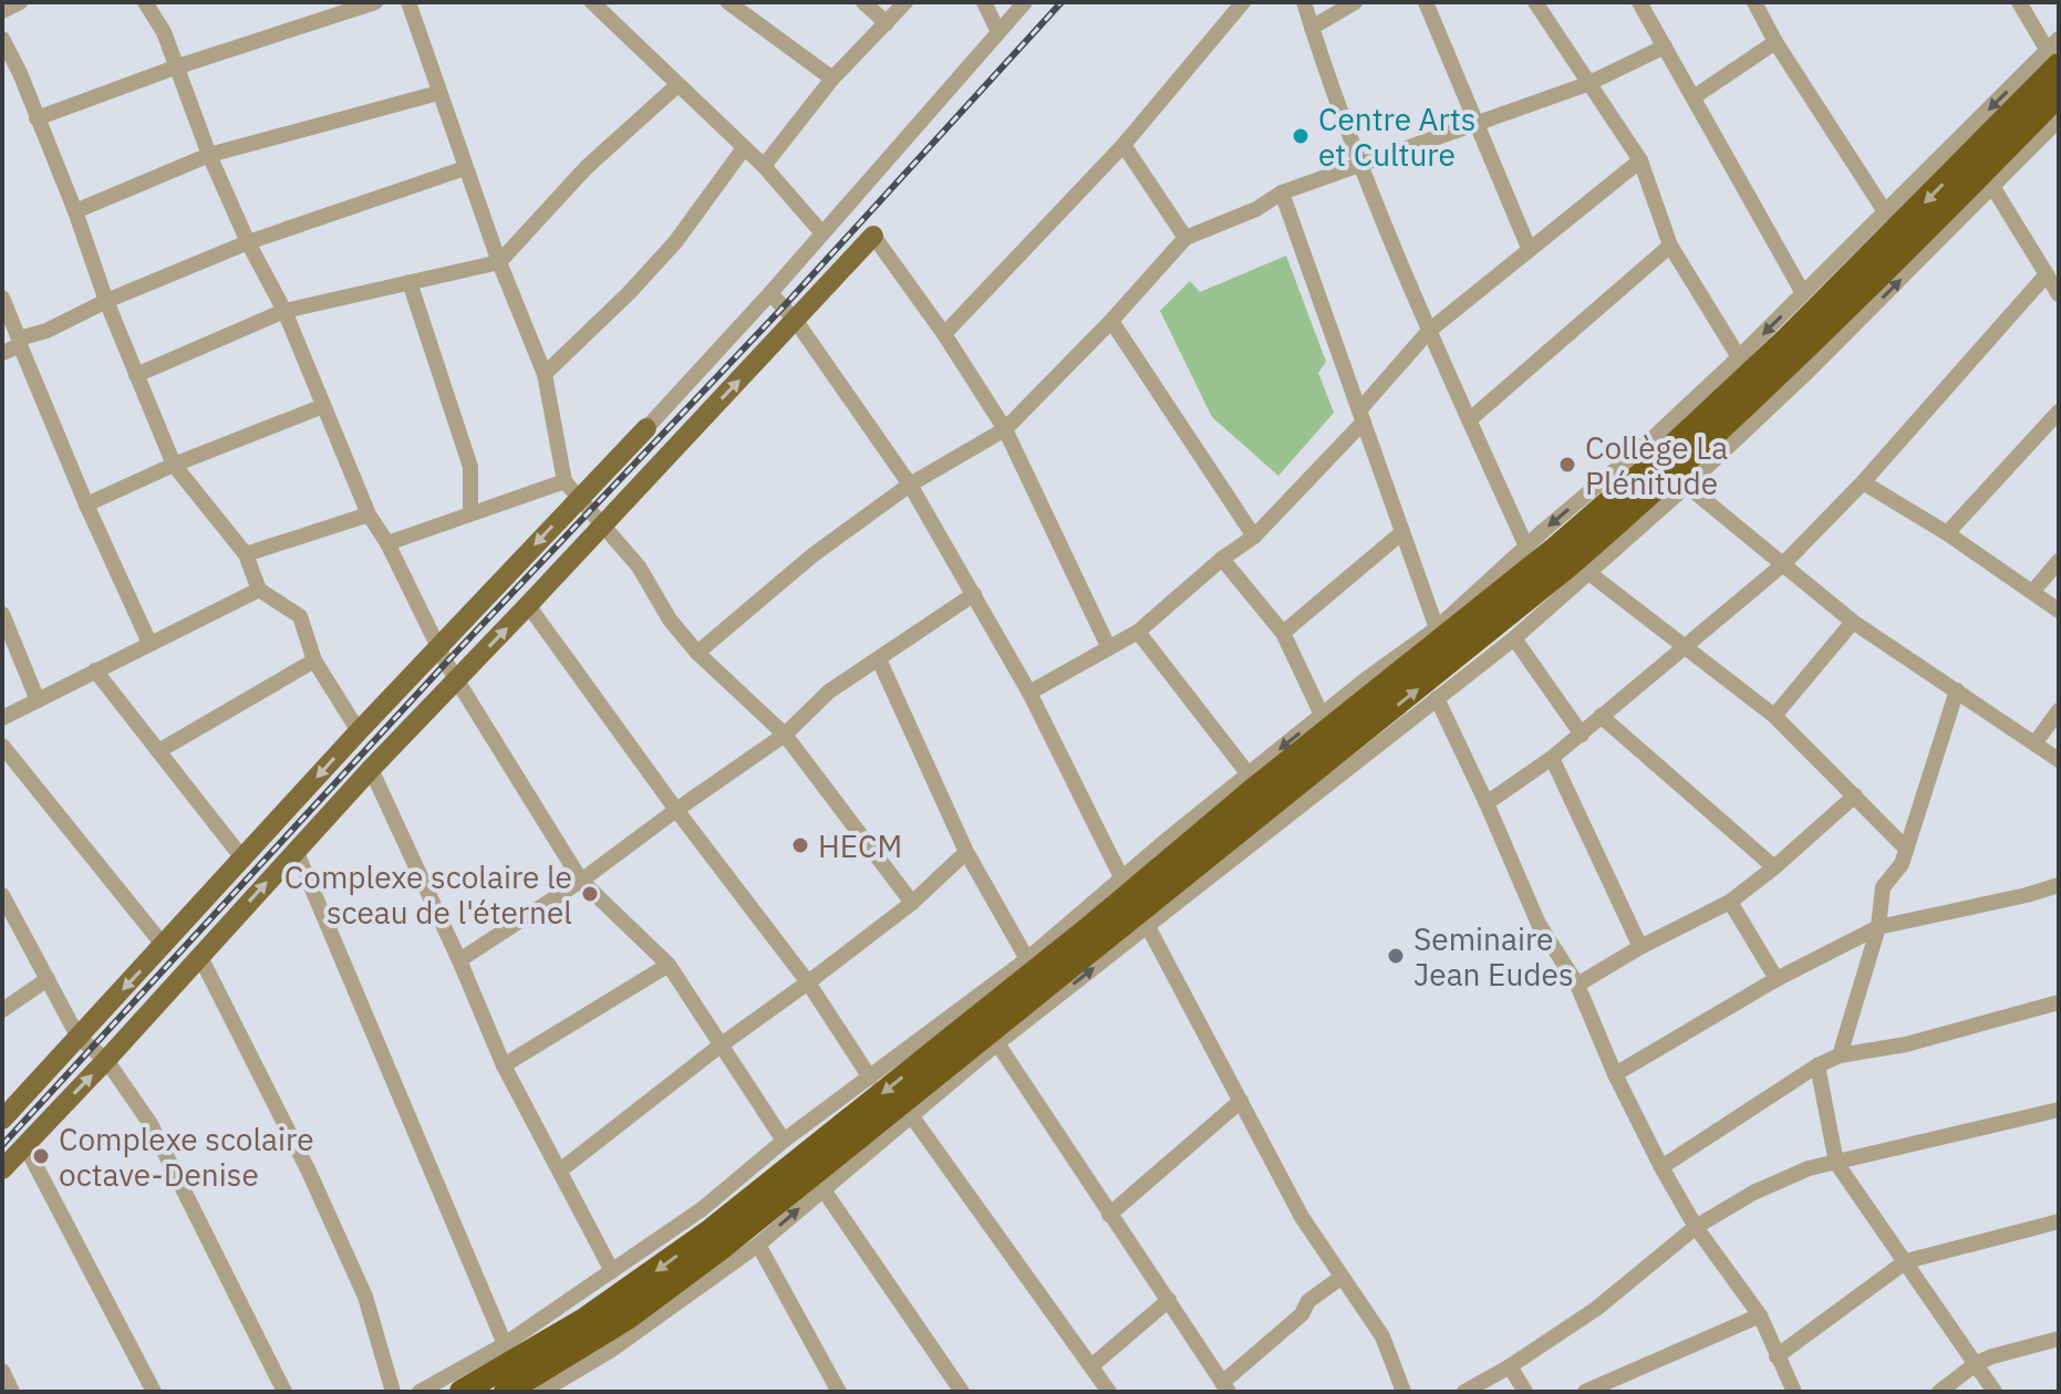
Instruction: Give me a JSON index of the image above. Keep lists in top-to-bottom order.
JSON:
{
  "places": [
    "Centre Arts et Culture",
    "Collège La Plénitude",
    "HECM",
    "Complexe scolaire le sceau de l'éternel",
    "Seminaire Jean Eudes",
    "Complexe scolaire octave-Denise"
  ]
}
